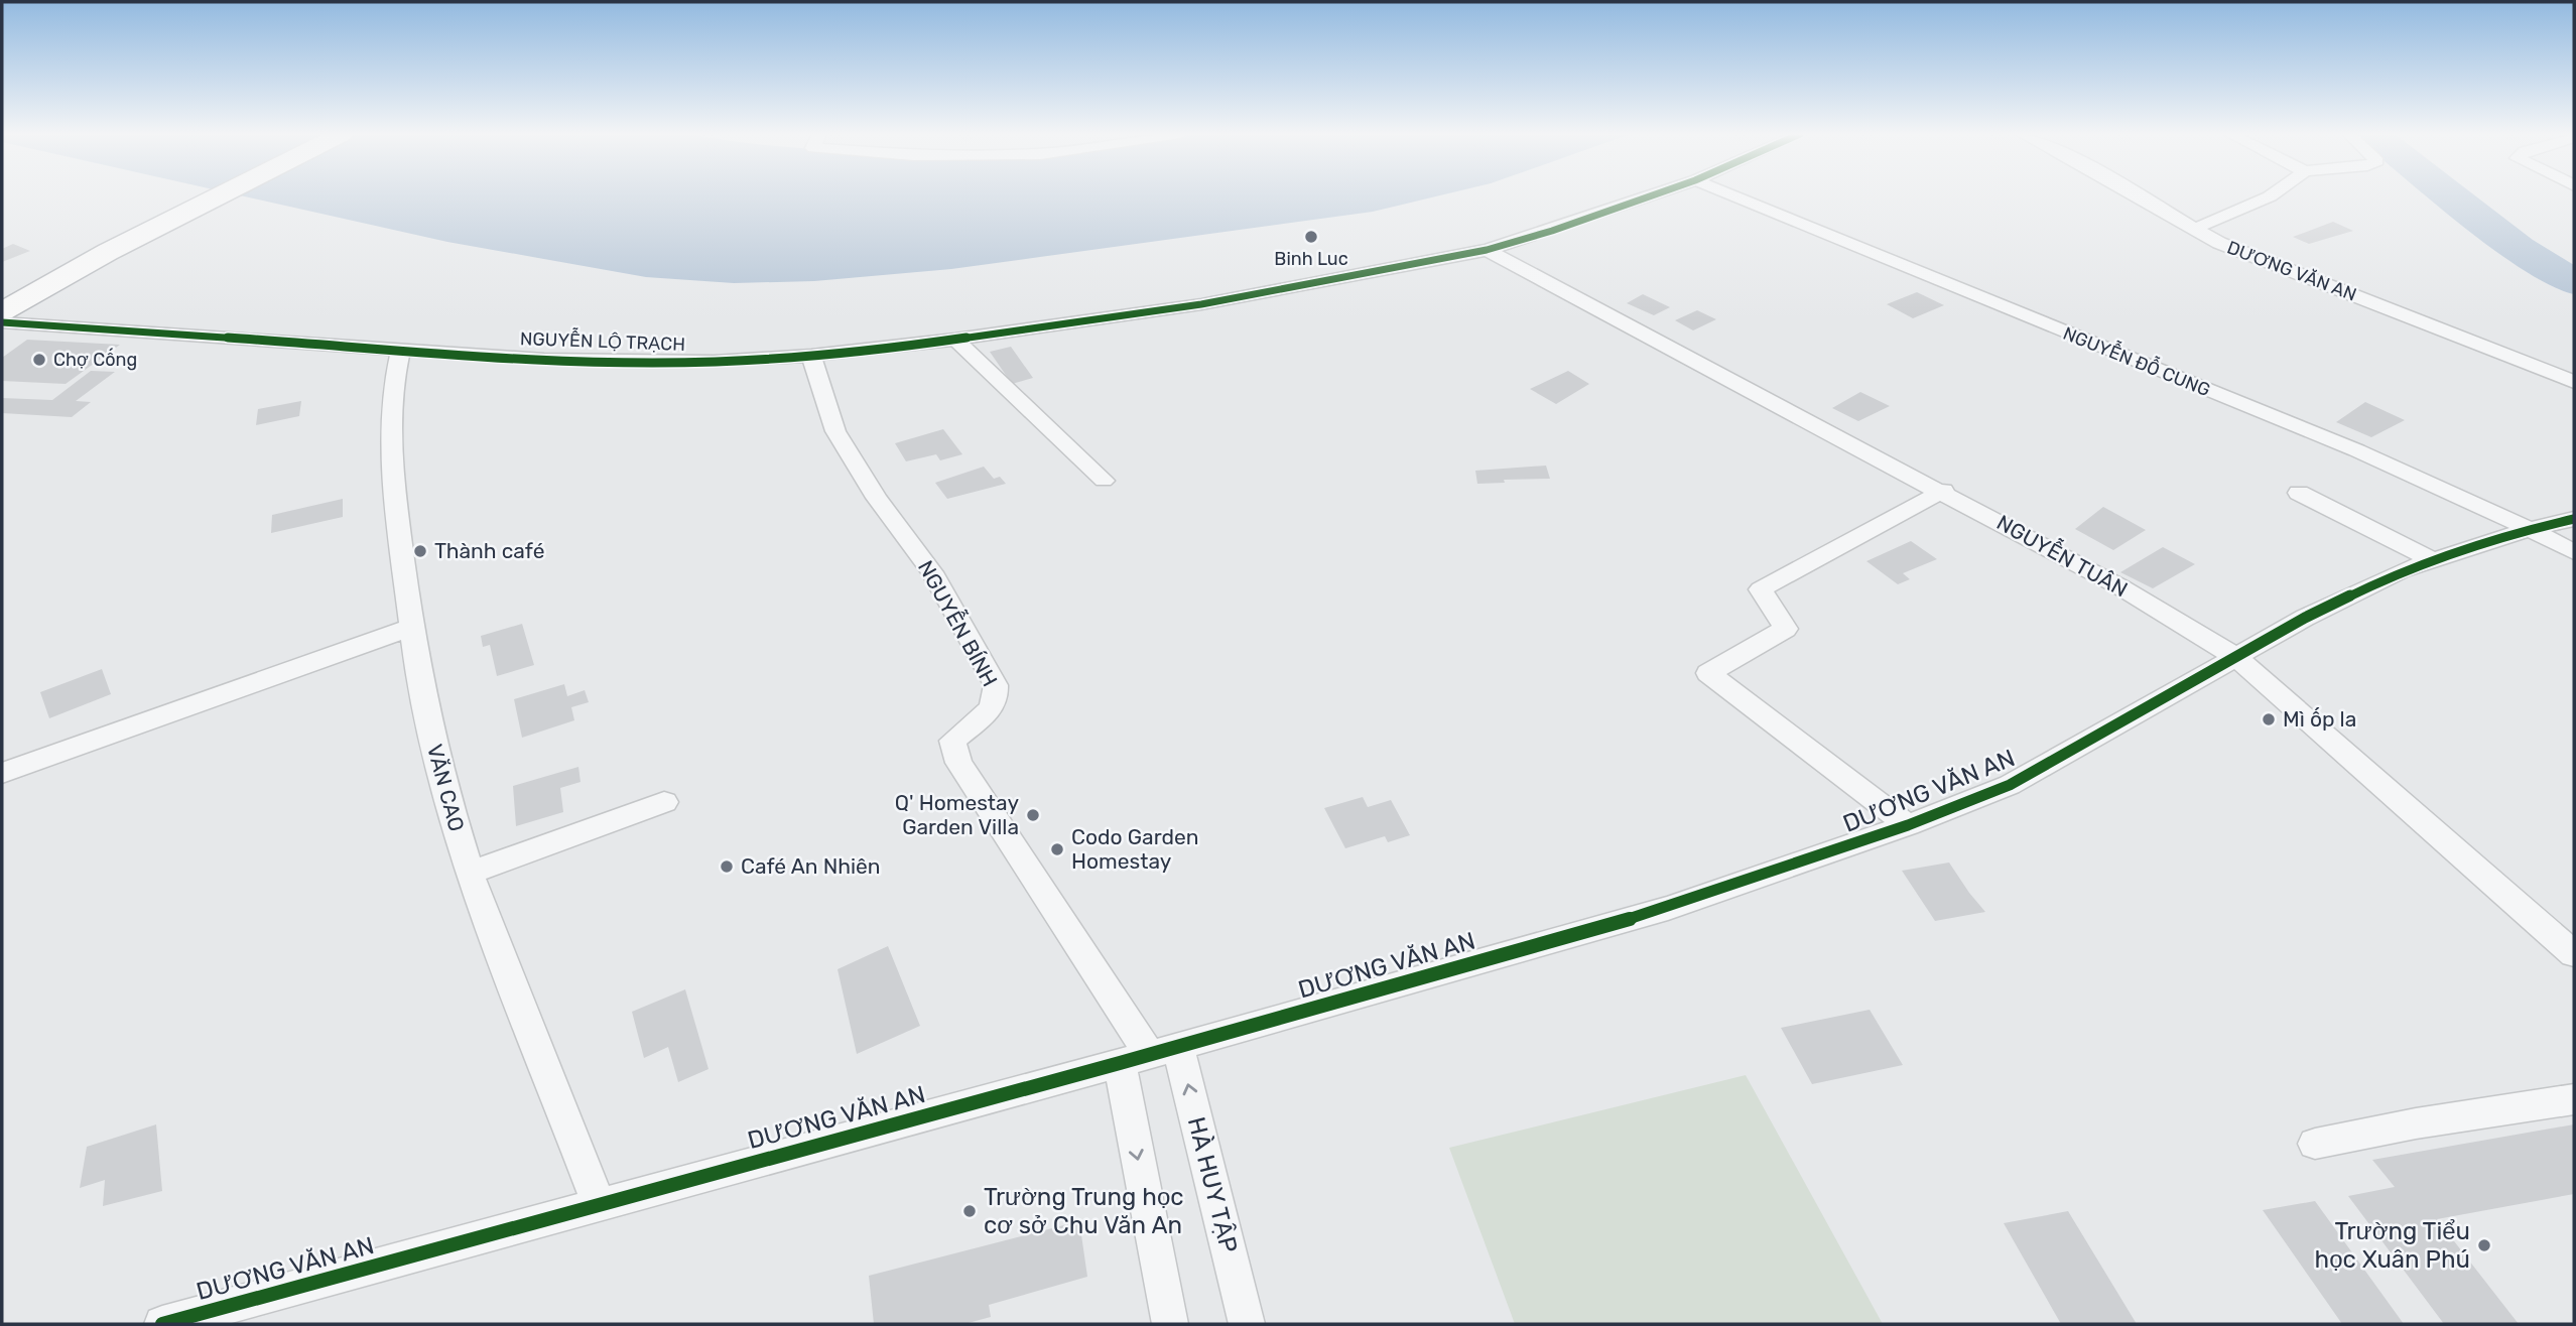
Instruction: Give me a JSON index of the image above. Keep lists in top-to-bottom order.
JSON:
{
  "streets": {
    "street": [
      "DƯƠNG VĂN AN",
      "NGUYỄN LỘ TRẠCH",
      "NGUYỄN ĐỖ CUNG",
      "NGUYỄN TUÂN",
      "NGUYỄN BÍNH",
      "VĂN CAO",
      "HÀ HUY TẬP"
    ]
  },
  "crossings": [
    ["DƯƠNG VĂN AN", "NGUYỄN ĐỖ CUNG"],
    ["DƯƠNG VĂN AN", "NGUYỄN TUÂN"],
    ["DƯƠNG VĂN AN", "NGUYỄN BÍNH"],
    ["DƯƠNG VĂN AN", "VĂN CAO"],
    ["DƯƠNG VĂN AN", "HÀ HUY TẬP"],
    ["NGUYỄN LỘ TRẠCH", "NGUYỄN TUÂN"],
    ["NGUYỄN LỘ TRẠCH", "NGUYỄN BÍNH"],
    ["NGUYỄN LỘ TRẠCH", "VĂN CAO"],
    ["NGUYỄN BÍNH", "HÀ HUY TẬP"]
  ],
  "places": [
    "Binh Luc",
    "Chợ Cống",
    "Thành café",
    "Mì ốp la",
    "Q' Homestay Garden Villa",
    "Codo Garden Homestay",
    "Café An Nhiên",
    "Trường Trung học cơ sở Chu Văn An",
    "Trường Tiểu học Xuân Phú"
  ]
}
